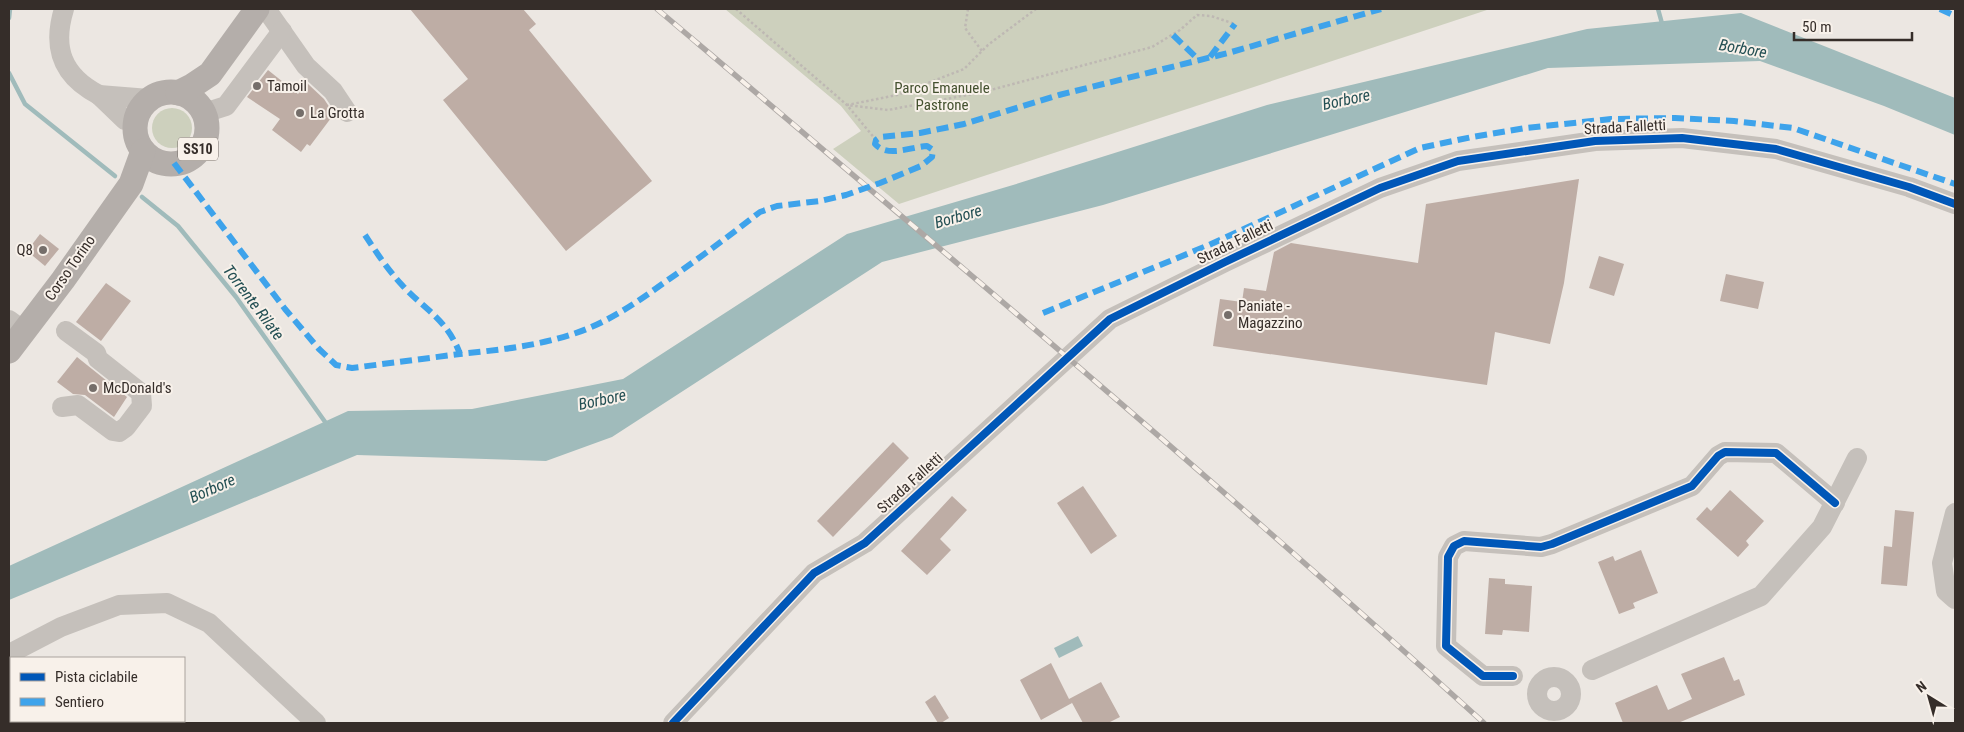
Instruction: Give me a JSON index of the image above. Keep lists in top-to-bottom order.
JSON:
{
  "streets": {
    "main road": ["SS10", "Corso Torino"],
    "street": ["Strada Falletti"]
  },
  "crossings": [
    ["SS10", "Corso Torino"]
  ],
  "water": ["Borbore", "Torrente Rilate"],
  "parks": ["Parco Emanuele Pastrone"],
  "places": [
    "Tamoil",
    "La Grotta",
    "Q8",
    "Paniate - Magazzino",
    "McDonald's"
  ],
  "legend": ["Pista ciclabile", "Sentiero"],
  "scale_bar": "50 m",
  "north": "top left"
}
